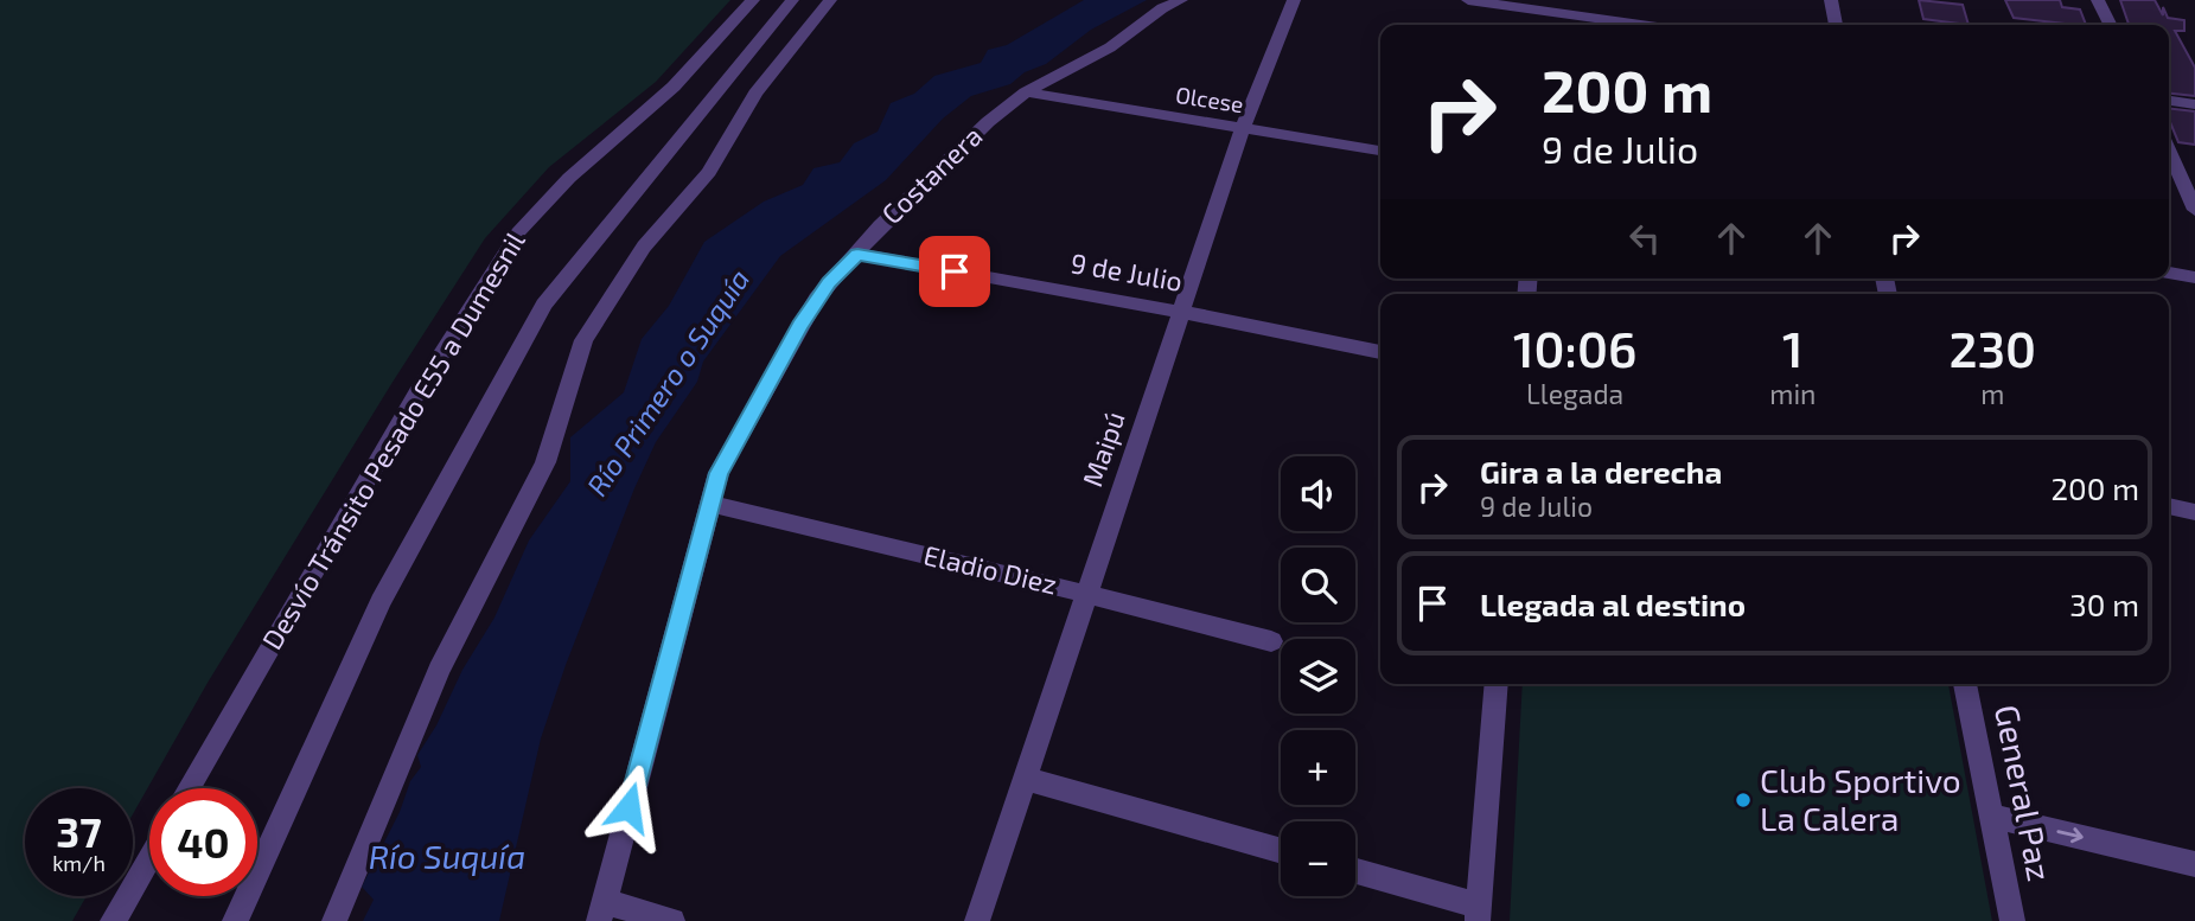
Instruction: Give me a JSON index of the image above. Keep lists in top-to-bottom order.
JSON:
{
  "streets": {
    "street": [
      "Olcese",
      "Costanera",
      "9 de Julio",
      "Desvío Tránsito Pesado E55 a Dumesnil",
      "Maipú",
      "Eladio Diez",
      "General Paz"
    ]
  },
  "crossings": [
    ["Olcese", "Costanera"],
    ["Olcese", "Maipú"],
    ["Costanera", "9 de Julio"],
    ["Costanera", "Eladio Diez"],
    ["9 de Julio", "Maipú"],
    ["Maipú", "Eladio Diez"]
  ],
  "water": ["Río Primero o Suquía", "Río Suquía"],
  "places": ["Club Sportivo La Calera"],
  "page": {
    "turn": ["200 m", "9 de Julio"],
    "eta": [
      "10:06",
      "Llegada",
      "1",
      "min",
      "230",
      "m"
    ],
    "list": [
      {
        "name": "Gira a la derecha",
        "note": "9 de Julio",
        "value": "200 m"
      },
      {
        "name": "Llegada al destino",
        "value": "30 m"
      }
    ],
    "map_buttons": ["+", "−"],
    "speed": "37 km/h",
    "limit": "40"
  }
}
